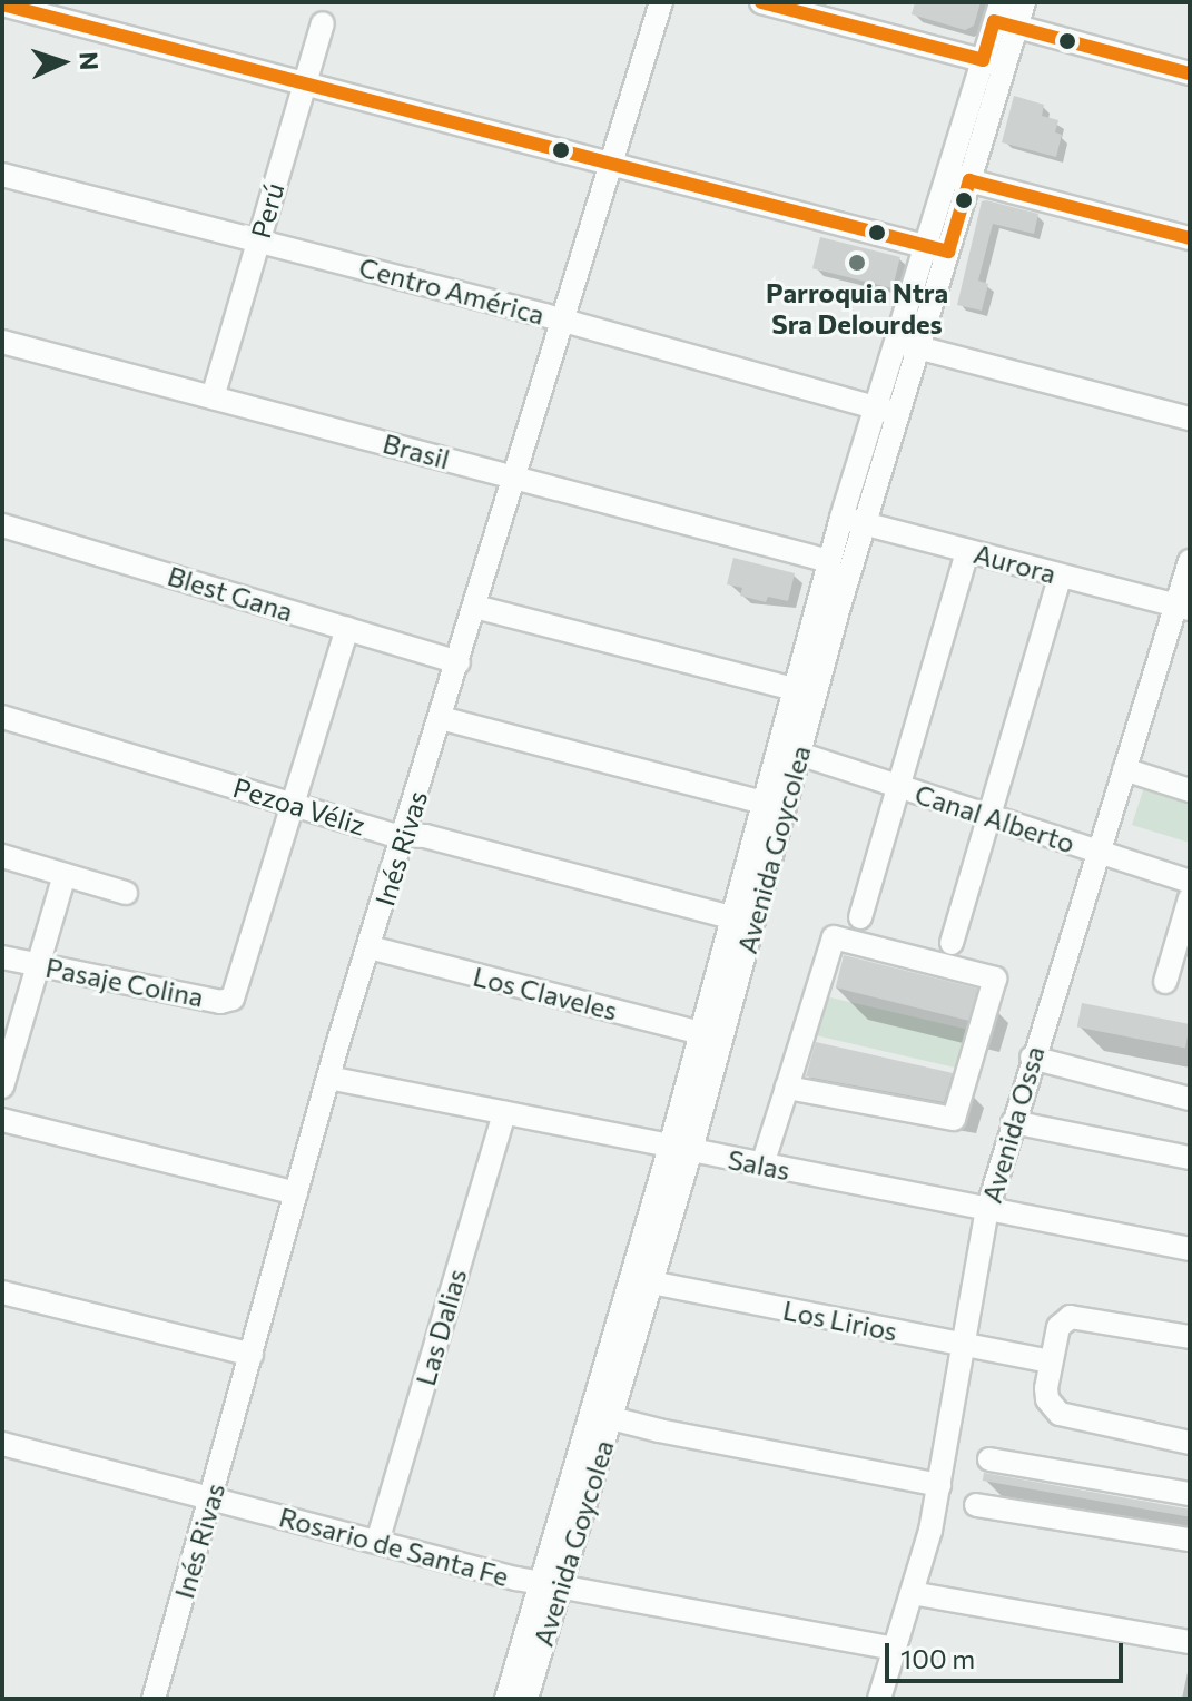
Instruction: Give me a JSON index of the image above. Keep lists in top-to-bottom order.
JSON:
{
  "streets": {
    "street": [
      "Perú",
      "Centro América",
      "Brasil",
      "Aurora",
      "Blest Gana",
      "Pezoa Véliz",
      "Canal Alberto",
      "Inés Rivas",
      "Avenida Goycolea",
      "Pasaje Colina",
      "Los Claveles",
      "Avenida Ossa",
      "Salas",
      "Los Lirios",
      "Las Dalias",
      "Rosario de Santa Fe"
    ]
  },
  "crossings": [
    ["Perú", "Centro América"],
    ["Perú", "Brasil"],
    ["Centro América", "Inés Rivas"],
    ["Centro América", "Avenida Goycolea"],
    ["Brasil", "Inés Rivas"],
    ["Brasil", "Avenida Goycolea"],
    ["Aurora", "Avenida Goycolea"],
    ["Aurora", "Avenida Ossa"],
    ["Blest Gana", "Inés Rivas"],
    ["Blest Gana", "Pasaje Colina"],
    ["Pezoa Véliz", "Inés Rivas"],
    ["Pezoa Véliz", "Avenida Goycolea"],
    ["Pezoa Véliz", "Pasaje Colina"],
    ["Canal Alberto", "Avenida Goycolea"],
    ["Canal Alberto", "Avenida Ossa"],
    ["Inés Rivas", "Los Claveles"],
    ["Inés Rivas", "Salas"],
    ["Inés Rivas", "Rosario de Santa Fe"],
    ["Avenida Goycolea", "Los Claveles"],
    ["Avenida Goycolea", "Salas"],
    ["Avenida Goycolea", "Los Lirios"],
    ["Avenida Goycolea", "Rosario de Santa Fe"],
    ["Avenida Ossa", "Salas"],
    ["Avenida Ossa", "Los Lirios"],
    ["Avenida Ossa", "Rosario de Santa Fe"],
    ["Salas", "Las Dalias"],
    ["Las Dalias", "Rosario de Santa Fe"]
  ],
  "places": ["Parroquia Ntra Sra Delourdes"],
  "scale_bar": "100 m",
  "north": "right"
}
